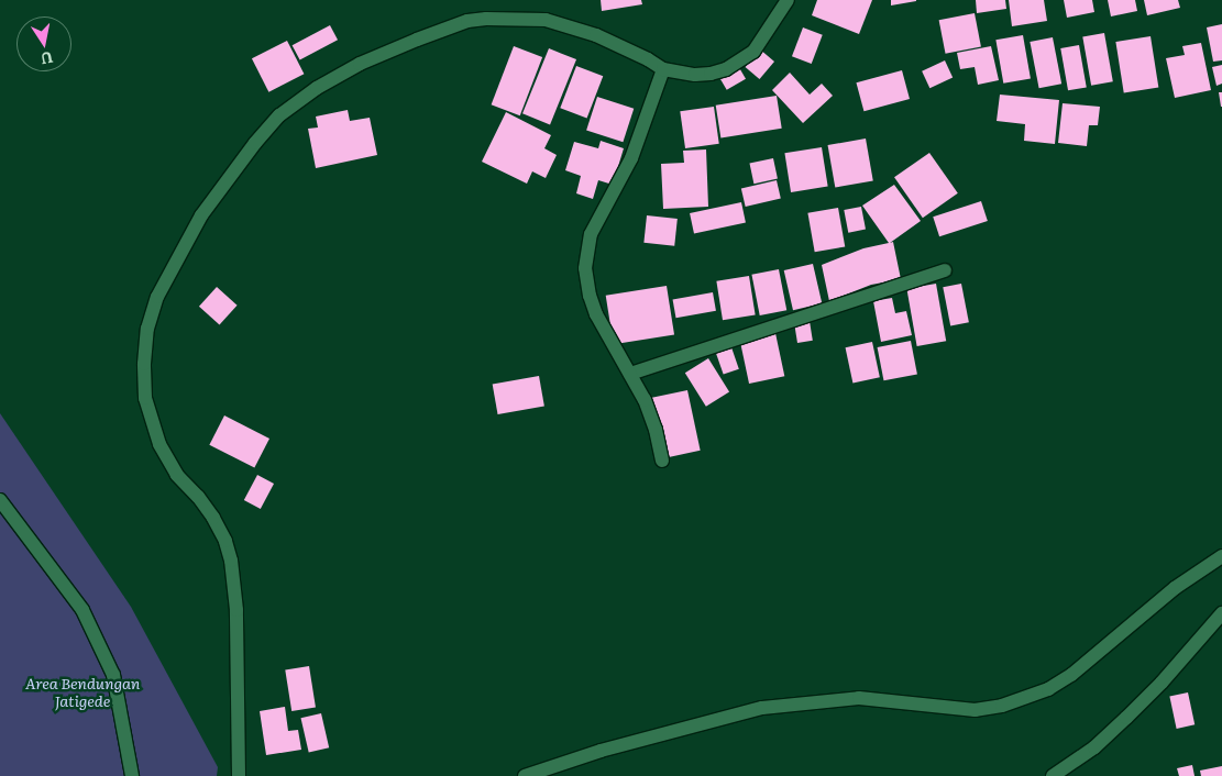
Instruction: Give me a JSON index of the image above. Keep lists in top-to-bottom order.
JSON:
{
  "parks": ["Area Bendungan Jatigede"],
  "north": "bottom"
}
